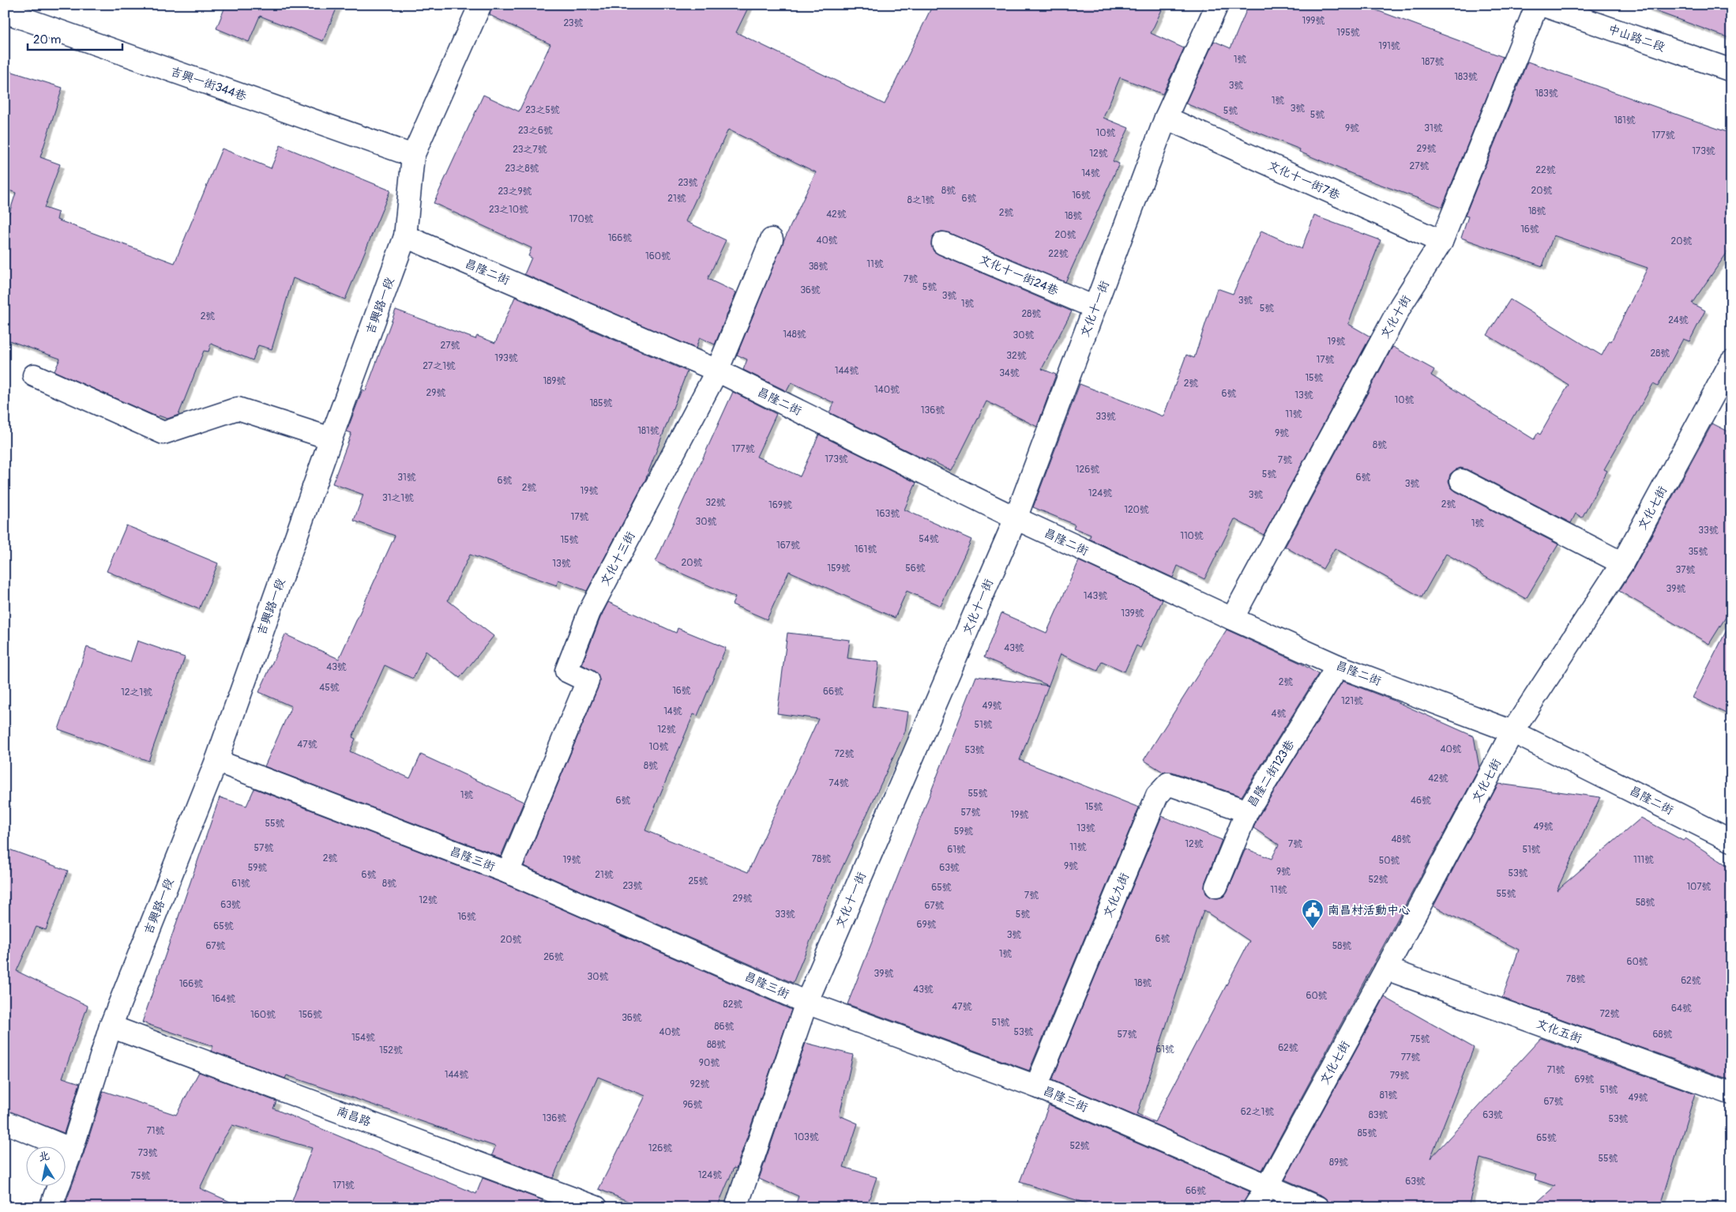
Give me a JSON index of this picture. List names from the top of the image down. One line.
{"streets":{"street":["中山路二段","吉興一街344巷","文化十一街7巷","昌隆二街","文化十一街24巷","吉興路一段","文化十一街","文化十街","文化七街","文化十三街","昌隆二街123巷","昌隆三街","文化九街","文化五街","南昌路"]},"crossings":[["吉興一街344巷","吉興路一段"],["文化十一街7巷","文化十一街"],["文化十一街7巷","文化十街"],["昌隆二街","吉興路一段"],["昌隆二街","文化十一街"],["昌隆二街","文化十街"],["昌隆二街","文化七街"],["昌隆二街","文化十三街"],["昌隆二街","昌隆二街123巷"],["文化十一街24巷","文化十一街"],["吉興路一段","昌隆三街"],["吉興路一段","南昌路"],["文化十一街","昌隆三街"],["文化七街","昌隆三街"],["文化七街","文化五街"],["文化十三街","昌隆三街"],["昌隆二街123巷","文化九街"],["昌隆三街","文化九街"]],"places":{"public building":["南昌村活動中心"]},"house_numbers":["199號","23號","195號","191號","1號","187號","183號","3號","183號","1號","3號","23之5號","5號","5號","181號","9號","31號","23之6號","10號","177號","29號","23之7號","173號","12號","27號","23之8號","22號","14號","23號","8號","20號","23之9號","16號","21號","6號","8之1號","23之10號","18號","2號","42號","18號","170號","16號","20號","166號","40號","20號","22號","160號","11號","38號","7號","5號","36號","3號","3號","1號","5號","28號","2號","24號","148號","30號","19號","27號","28號","32號","193號","17號","27之1號","144號","34號","15號","189號","2號","140號","29號","6號","13號","10號","185號","136號","11號","33號","181號","9號","8號","177號","173號","7號","126號","5號","31號","6號","6號","3號","2號","19號","124號","3號","31之1號","32號","2號","169號","120號","163號","17號","30號","1號","33號","110號","54號","15號","167號","161號","35號","20號","13號","159號","56號","37號","39號","143號","139號","43號","43號","2號","45號","16號","66號","12之1號","121號","49號","14號","4號","51號","12號","47號","10號","40號","53號","72號","8號","42號","74號","55號","1號","6號","46號","15號","57號","19號","55號","49號","13號","59號","48號","12號","7號","11號","57號","61號","51號","2號","78號","19號","111號","50號","9號","59號","63號","9號","53號","6號","21號","52號","25號","61號","8號","23號","107號","65號","11號","55號","7號","29號","12號","58號","63號","67號","33號","5號","16號","69號","65號","3號","6號","20號","67號","58號","1號","26號","60號","39號","30號","78號","62號","18號","166號","43號","60號","164號","82號","47號","64號","72號","160號","156號","36號","51號","86號","40號","53號","57號","68號","154號","75號","88號","62號","61號","152號","77號","90號","71號","144號","79號","69號","92號","51號","81號","49號","67號","96號","62之1號","83號","63號","136號","53號","71號","85號","103號","65號","52號","126號","73號","55號","89號","124號","75號","63號","171號","66號"],"scale_bar":"20 m","north":"top"}
